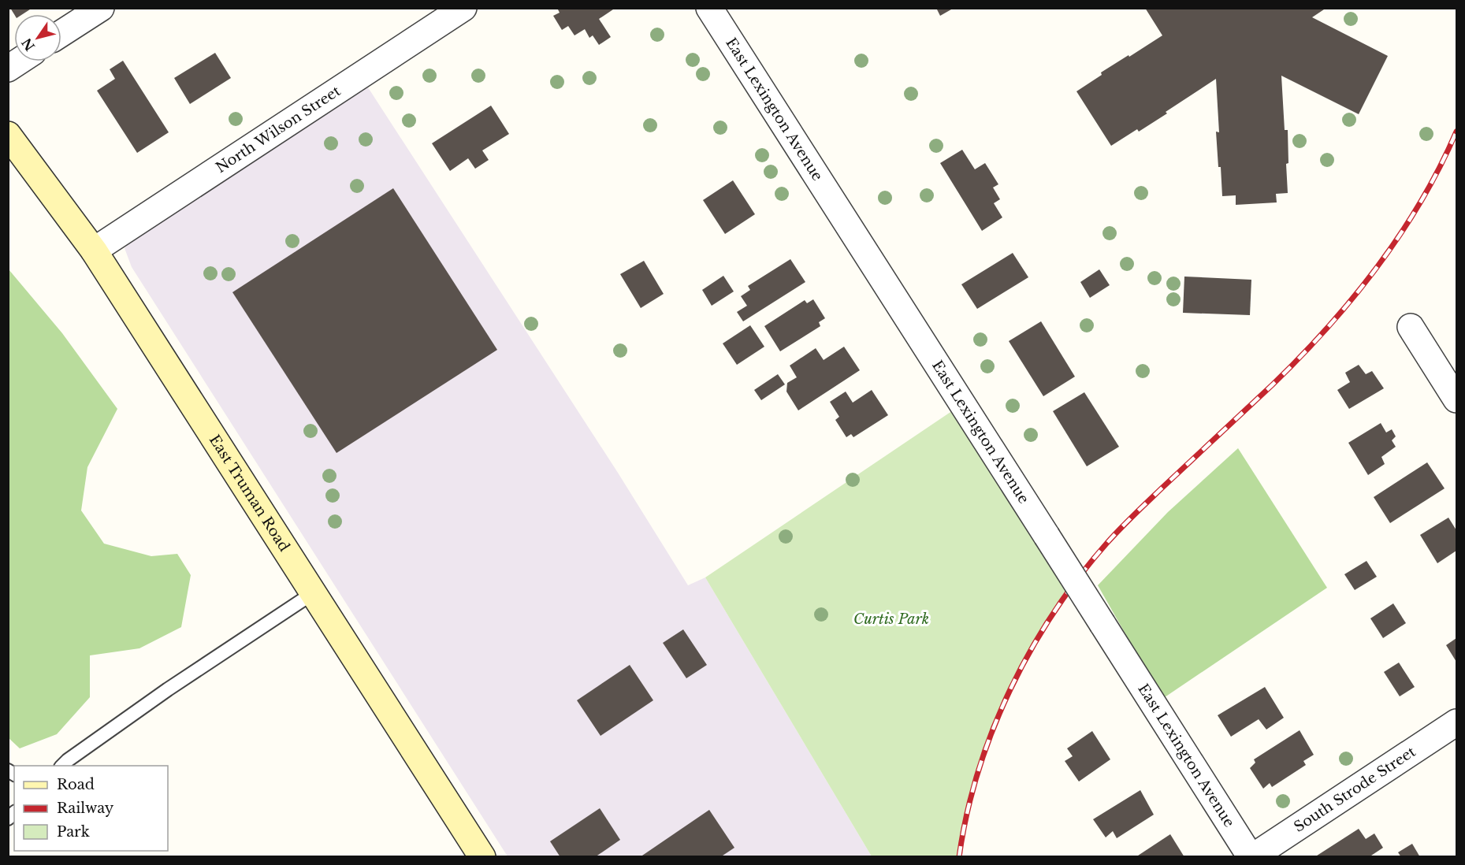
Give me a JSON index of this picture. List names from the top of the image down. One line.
{"streets":{"main road":["East Truman Road"],"street":["East Lexington Avenue","North Wilson Street","South Strode Street"]},"crossings":[["East Lexington Avenue","South Strode Street"],["North Wilson Street","East Truman Road"]],"parks":["Curtis Park"],"legend":["Road","Railway","Park"],"north":"bottom left"}
